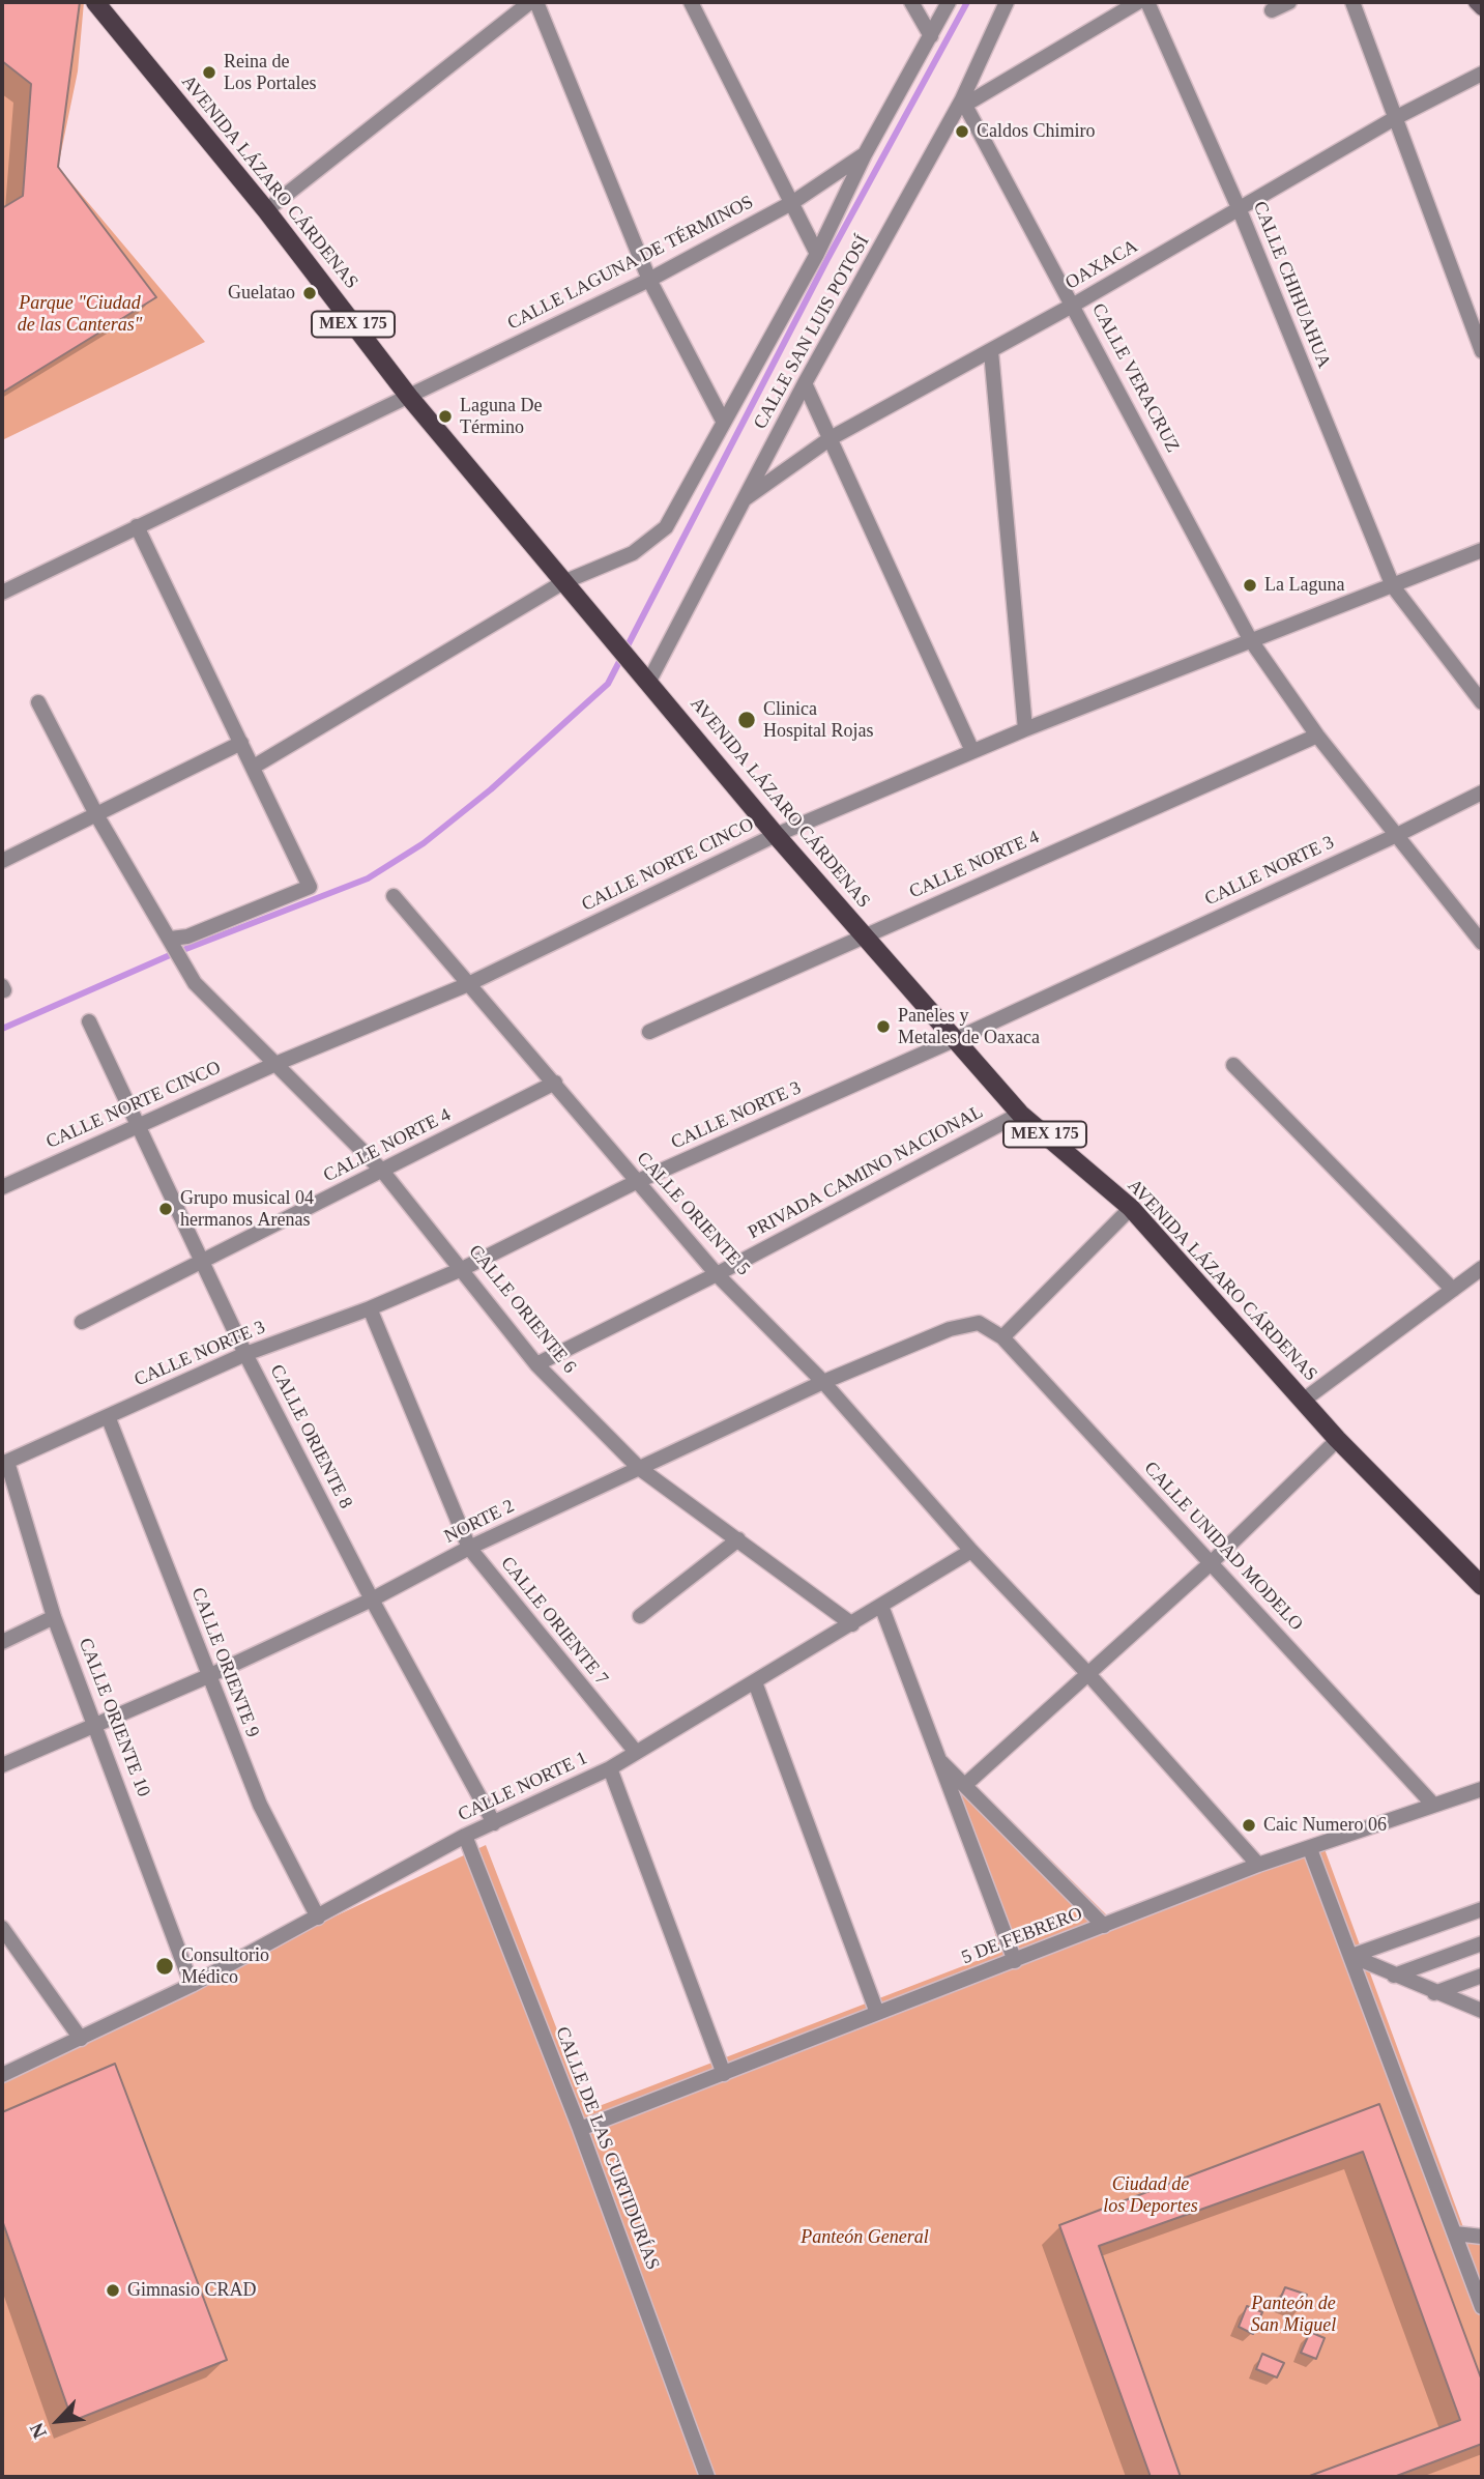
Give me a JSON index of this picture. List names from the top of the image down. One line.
{"streets":{"main road":["AVENIDA LÁZARO CÁRDENAS","MEX 175"],"street":["CALLE LAGUNA DE TÉRMINOS","OAXACA","CALLE CHIHUAHUA","CALLE SAN LUIS POTOSÍ","CALLE VERACRUZ","CALLE NORTE CINCO","CALLE NORTE 4","CALLE NORTE 3","PRIVADA CAMINO NACIONAL","CALLE ORIENTE 5","CALLE ORIENTE 6","CALLE ORIENTE 8","NORTE 2","CALLE UNIDAD MODELO","CALLE ORIENTE 7","CALLE ORIENTE 9","CALLE ORIENTE 10","CALLE NORTE 1","5 DE FEBRERO","CALLE DE LAS CURTIDURÍAS"]},"crossings":[["AVENIDA LÁZARO CÁRDENAS","CALLE LAGUNA DE TÉRMINOS"],["AVENIDA LÁZARO CÁRDENAS","CALLE SAN LUIS POTOSÍ"],["AVENIDA LÁZARO CÁRDENAS","CALLE NORTE CINCO"],["AVENIDA LÁZARO CÁRDENAS","CALLE NORTE 4"],["AVENIDA LÁZARO CÁRDENAS","CALLE NORTE 3"],["AVENIDA LÁZARO CÁRDENAS","PRIVADA CAMINO NACIONAL"],["CALLE LAGUNA DE TÉRMINOS","CALLE SAN LUIS POTOSÍ"],["OAXACA","CALLE CHIHUAHUA"],["OAXACA","CALLE SAN LUIS POTOSÍ"],["OAXACA","CALLE VERACRUZ"],["CALLE CHIHUAHUA","CALLE NORTE CINCO"],["CALLE SAN LUIS POTOSÍ","CALLE VERACRUZ"],["CALLE VERACRUZ","CALLE NORTE CINCO"],["CALLE VERACRUZ","CALLE NORTE 4"],["CALLE VERACRUZ","CALLE NORTE 3"],["CALLE NORTE CINCO","CALLE ORIENTE 5"],["CALLE NORTE CINCO","CALLE ORIENTE 6"],["CALLE NORTE CINCO","CALLE ORIENTE 8"],["CALLE NORTE 4","CALLE ORIENTE 5"],["CALLE NORTE 4","CALLE ORIENTE 6"],["CALLE NORTE 4","CALLE ORIENTE 8"],["CALLE NORTE 3","CALLE ORIENTE 5"],["CALLE NORTE 3","CALLE ORIENTE 6"],["CALLE NORTE 3","CALLE ORIENTE 8"],["CALLE NORTE 3","CALLE ORIENTE 7"],["CALLE NORTE 3","CALLE ORIENTE 9"],["CALLE NORTE 3","CALLE ORIENTE 10"],["PRIVADA CAMINO NACIONAL","CALLE ORIENTE 5"],["PRIVADA CAMINO NACIONAL","CALLE ORIENTE 6"],["CALLE ORIENTE 5","NORTE 2"],["CALLE ORIENTE 5","CALLE NORTE 1"],["CALLE ORIENTE 5","5 DE FEBRERO"],["CALLE ORIENTE 6","NORTE 2"],["CALLE ORIENTE 6","CALLE NORTE 1"],["CALLE ORIENTE 8","NORTE 2"],["CALLE ORIENTE 8","CALLE NORTE 1"],["NORTE 2","CALLE UNIDAD MODELO"],["NORTE 2","CALLE ORIENTE 7"],["NORTE 2","CALLE ORIENTE 9"],["NORTE 2","CALLE ORIENTE 10"],["CALLE UNIDAD MODELO","5 DE FEBRERO"],["CALLE ORIENTE 7","CALLE NORTE 1"],["CALLE ORIENTE 9","CALLE NORTE 1"],["CALLE ORIENTE 10","CALLE NORTE 1"],["CALLE NORTE 1","CALLE DE LAS CURTIDURÍAS"],["5 DE FEBRERO","CALLE DE LAS CURTIDURÍAS"]],"parks":["Parque \"Ciudad de las Canteras\"","Ciudad de los Deportes","Panteón General","Panteón de San Miguel"],"places":["Reina de Los Portales","Caldos Chimiro","Guelatao","Laguna De Término","La Laguna","Clinica Hospital Rojas","Paneles y Metales de Oaxaca","Grupo musical 04 hermanos Arenas","Caic Numero 06","Consultorio Médico","Gimnasio CRAD"],"north":"bottom left"}
